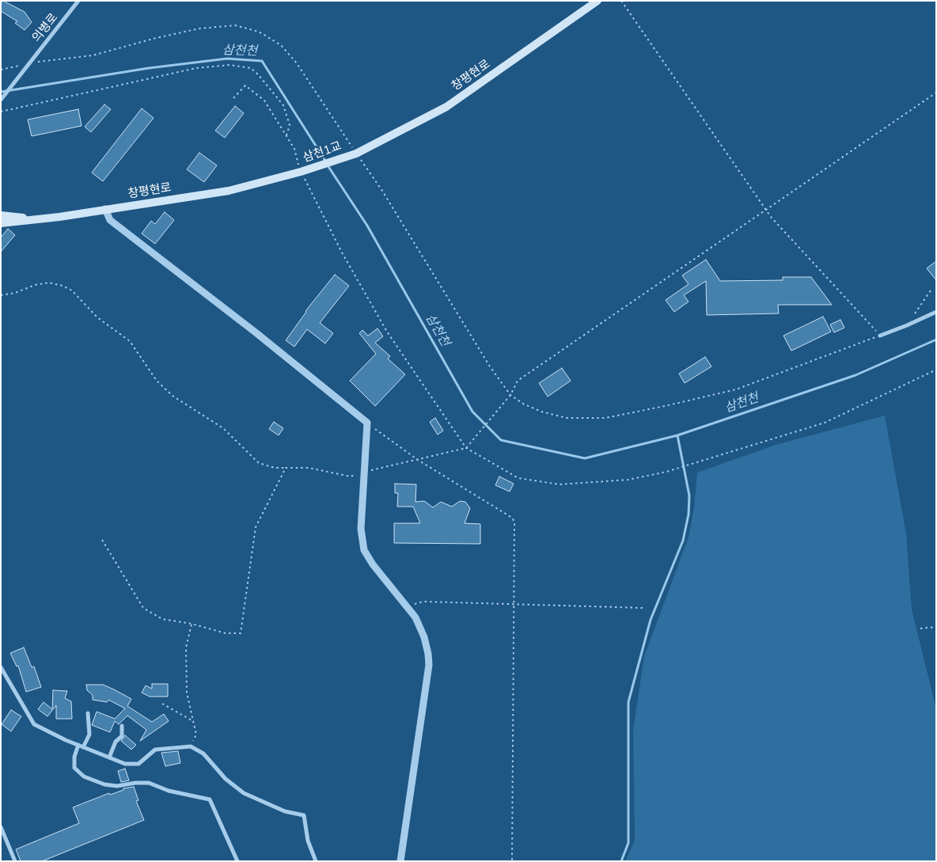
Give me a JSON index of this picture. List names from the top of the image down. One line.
{"streets":{"main road":["창평현로","삼천1교"],"street":["의병로"]},"crossings":[["창평현로","삼천1교"]],"water":["삼천천"]}
